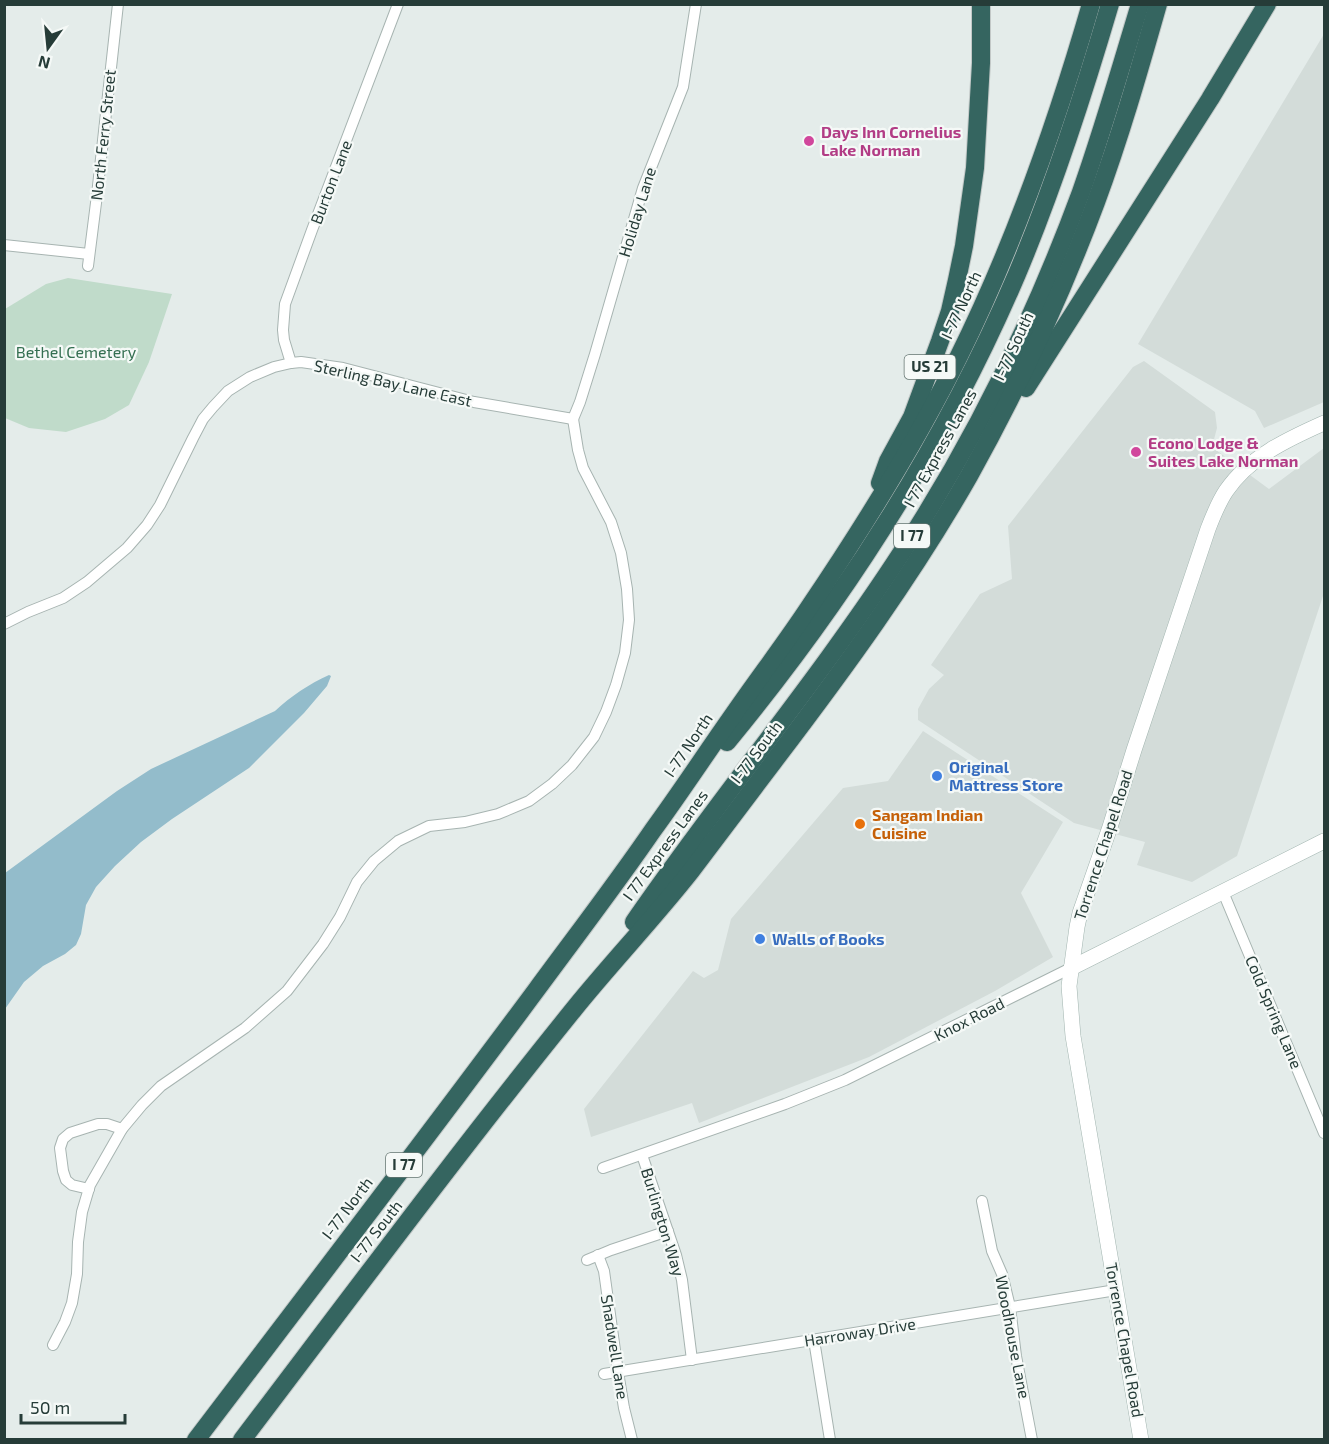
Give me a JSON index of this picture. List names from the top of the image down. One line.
{"streets":{"highway":["I-77 North","I-77 South","US 21","I 77 Express Lanes","I 77"],"street":["North Ferry Street","Burton Lane","Holiday Lane","Sterling Bay Lane East","Torrence Chapel Road","Cold Spring Lane","Knox Road","Burlington Way","Harroway Drive","Woodhouse Lane","Shadwell Lane"]},"crossings":[["Burton Lane","Sterling Bay Lane East"],["Holiday Lane","Sterling Bay Lane East"],["I-77 North","US 21"],["I-77 North","I 77 Express Lanes"],["I-77 South","I 77 Express Lanes"],["Torrence Chapel Road","Knox Road"],["Torrence Chapel Road","Harroway Drive"],["Cold Spring Lane","Knox Road"],["Knox Road","Burlington Way"],["Burlington Way","Harroway Drive"],["Harroway Drive","Woodhouse Lane"],["Harroway Drive","Shadwell Lane"]],"parks":["Bethel Cemetery"],"places":["Days Inn Cornelius Lake Norman","Econo Lodge & Suites Lake Norman","Original Mattress Store","Sangam Indian Cuisine","Walls of Books"],"scale_bar":"50 m","north":"bottom"}
